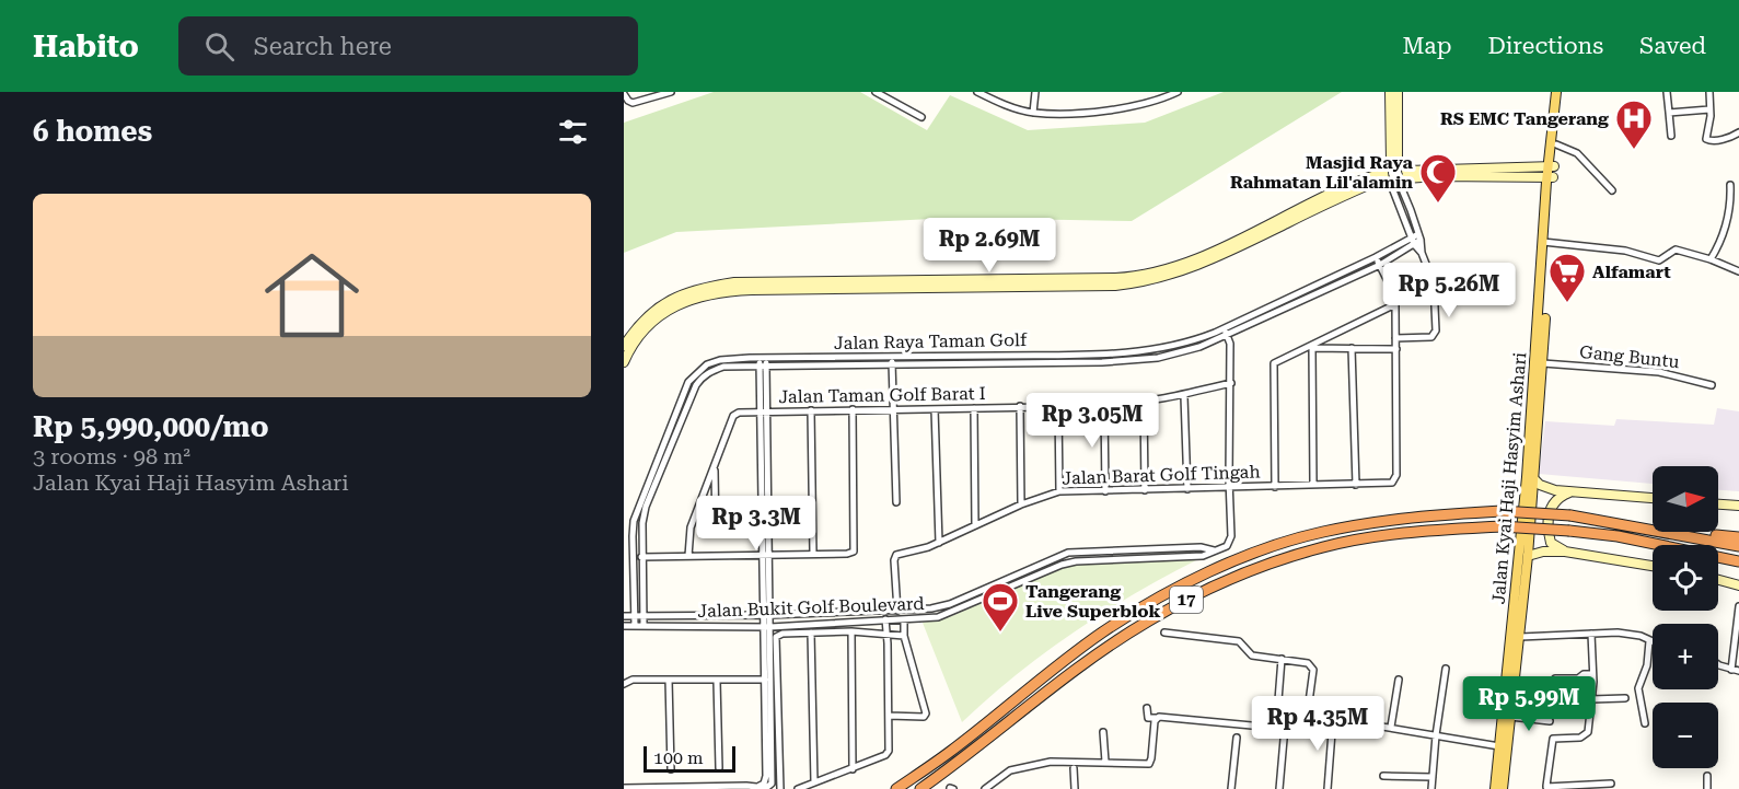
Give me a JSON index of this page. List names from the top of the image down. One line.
{"streets":{"highway":["17"],"main road":["Jalan Kyai Haji Hasyim Ashari"],"street":["Jalan Raya Taman Golf","Gang Buntu","Jalan Taman Golf Barat I","Jalan Barat Golf Tingah","Jalan Bukit Golf Boulevard"]},"crossings":[["Jalan Raya Taman Golf","Jalan Bukit Golf Boulevard"],["Gang Buntu","Jalan Kyai Haji Hasyim Ashari"],["Jalan Barat Golf Tingah","Jalan Bukit Golf Boulevard"]],"places":{"hospital":["RS EMC Tangerang"],"mosque":["Masjid Raya Rahmatan Lil'alamin"],"supermarket":["Alfamart"],"sports":["Tangerang Live Superblok"]},"scale_bar":"100 m","north":"right","page":{"header":"Habito","search":"Search here","nav":["Map","Directions","Saved"],"heading":"6 homes","list":[{"name":"Rp 5,990,000/mo","note":"3 rooms · 98 m² · Jalan Kyai Haji Hasyim Ashari"}],"price":["Rp 2.69M","Rp 5.26M","Rp 3.05M","Rp 3.3M","Rp 5.99M","Rp 4.35M"],"map_buttons":["+","−"],"scale":"100 m"}}
